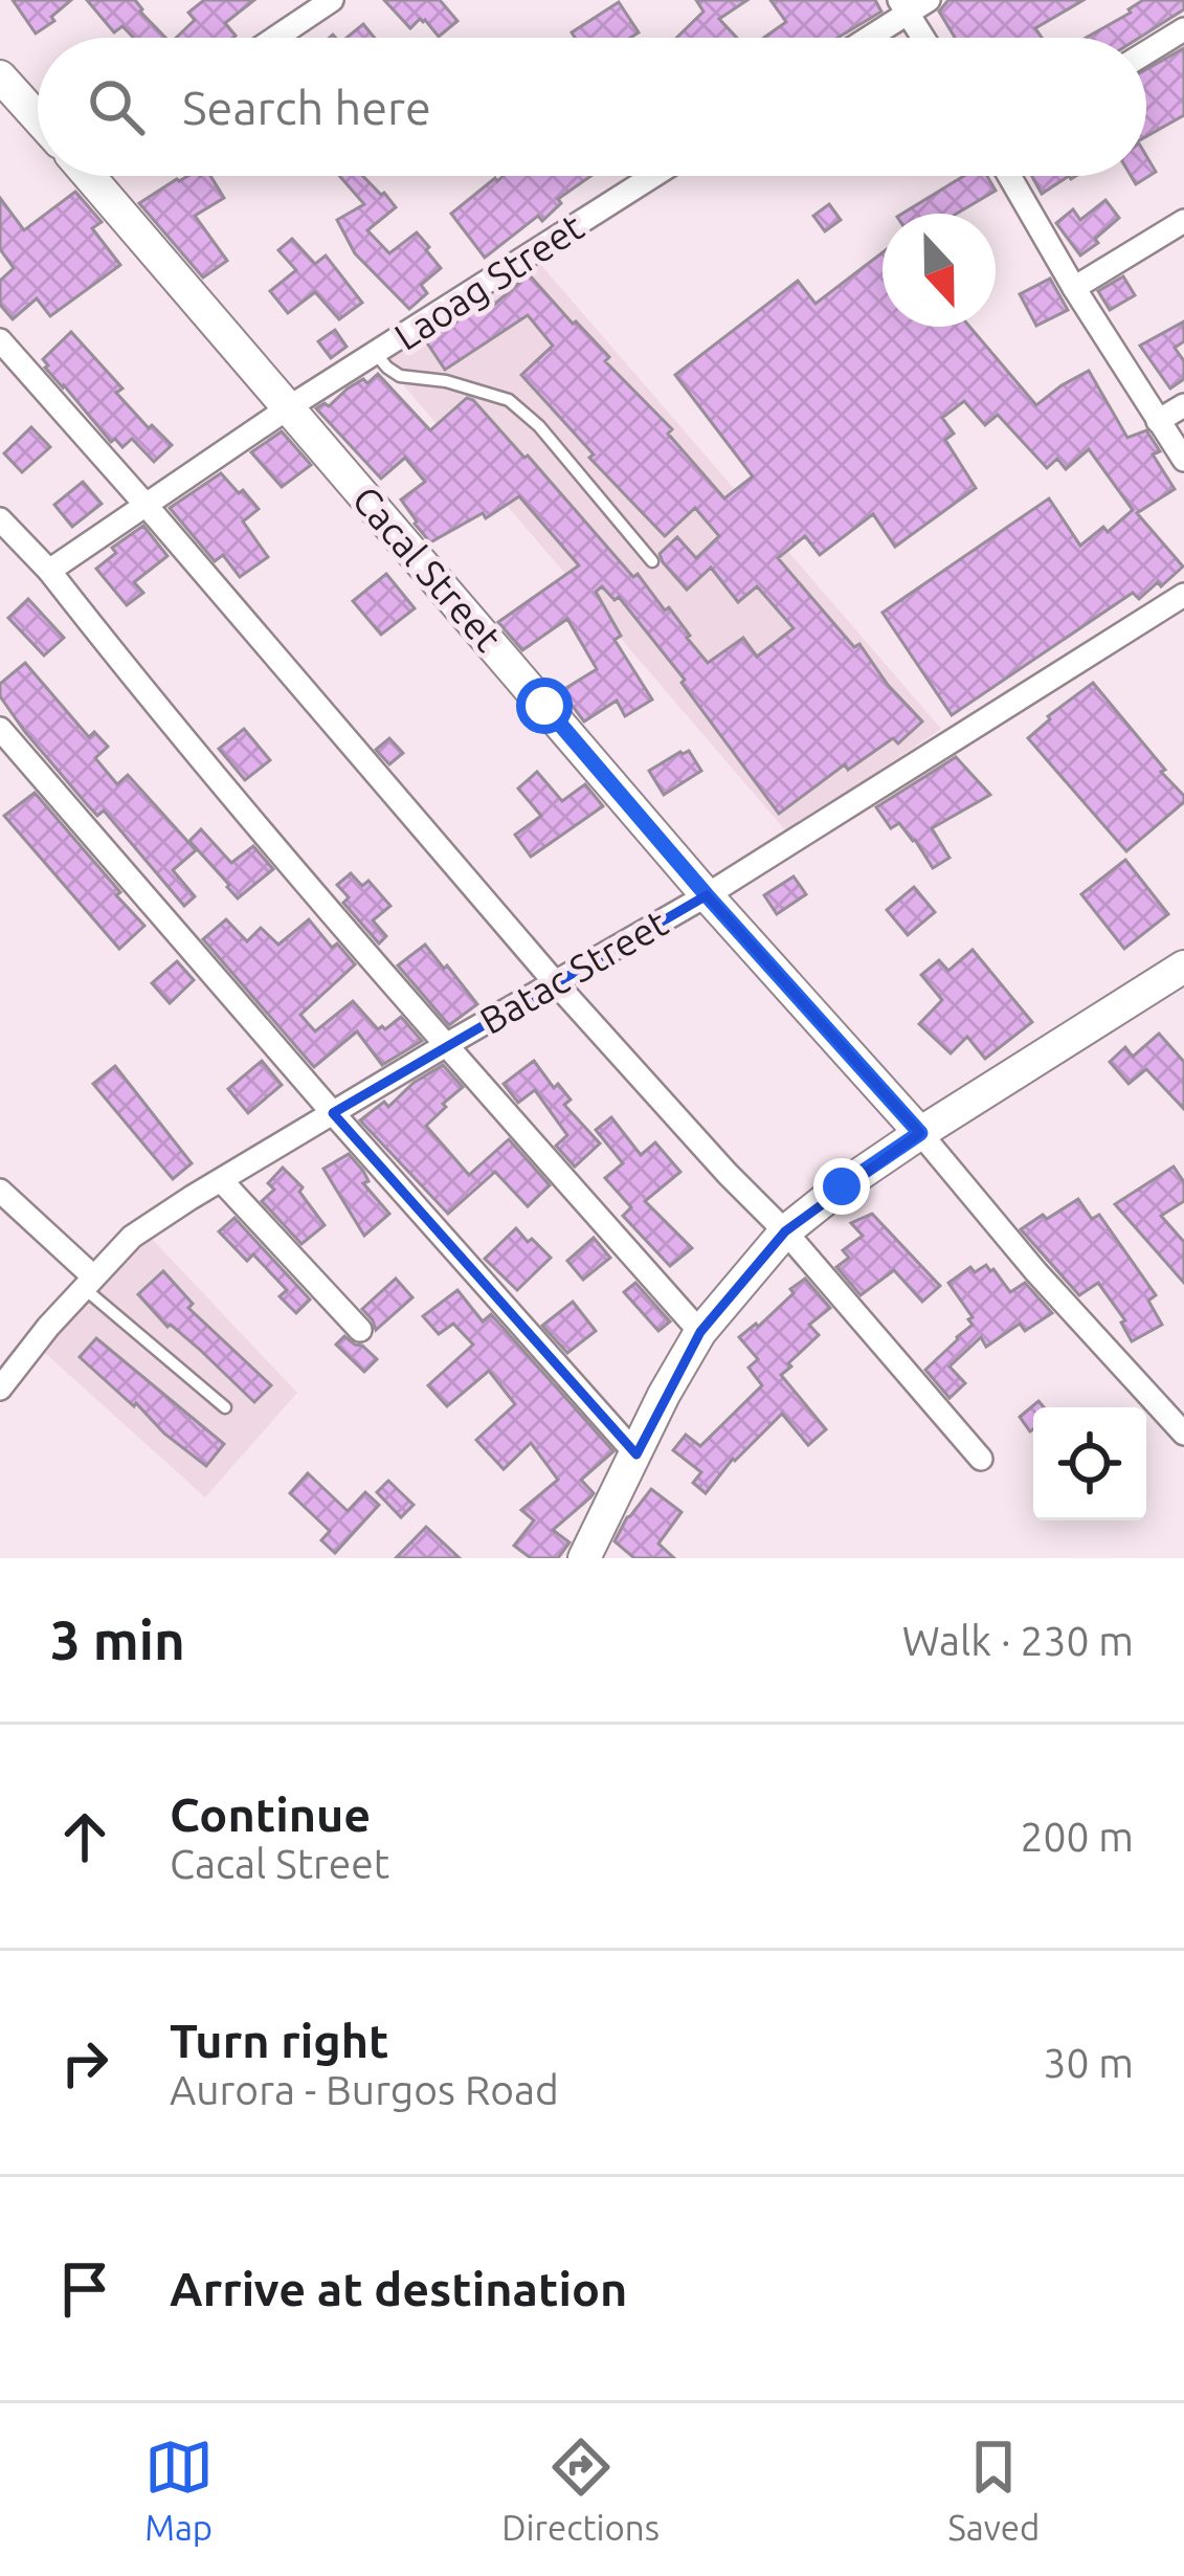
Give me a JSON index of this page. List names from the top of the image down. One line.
{"streets":{"street":["Laoag Street","Cacal Street","Batac Street"]},"crossings":[["Laoag Street","Cacal Street"],["Cacal Street","Batac Street"]],"north":"bottom","page":{"search":"Search here","heading":["3 min","Walk · 230 m"],"list":[["Continue","Cacal Street","200 m"],["Turn right","Aurora - Burgos Road","30 m"],"Arrive at destination"],"nav":["Map","Directions","Saved"]}}
